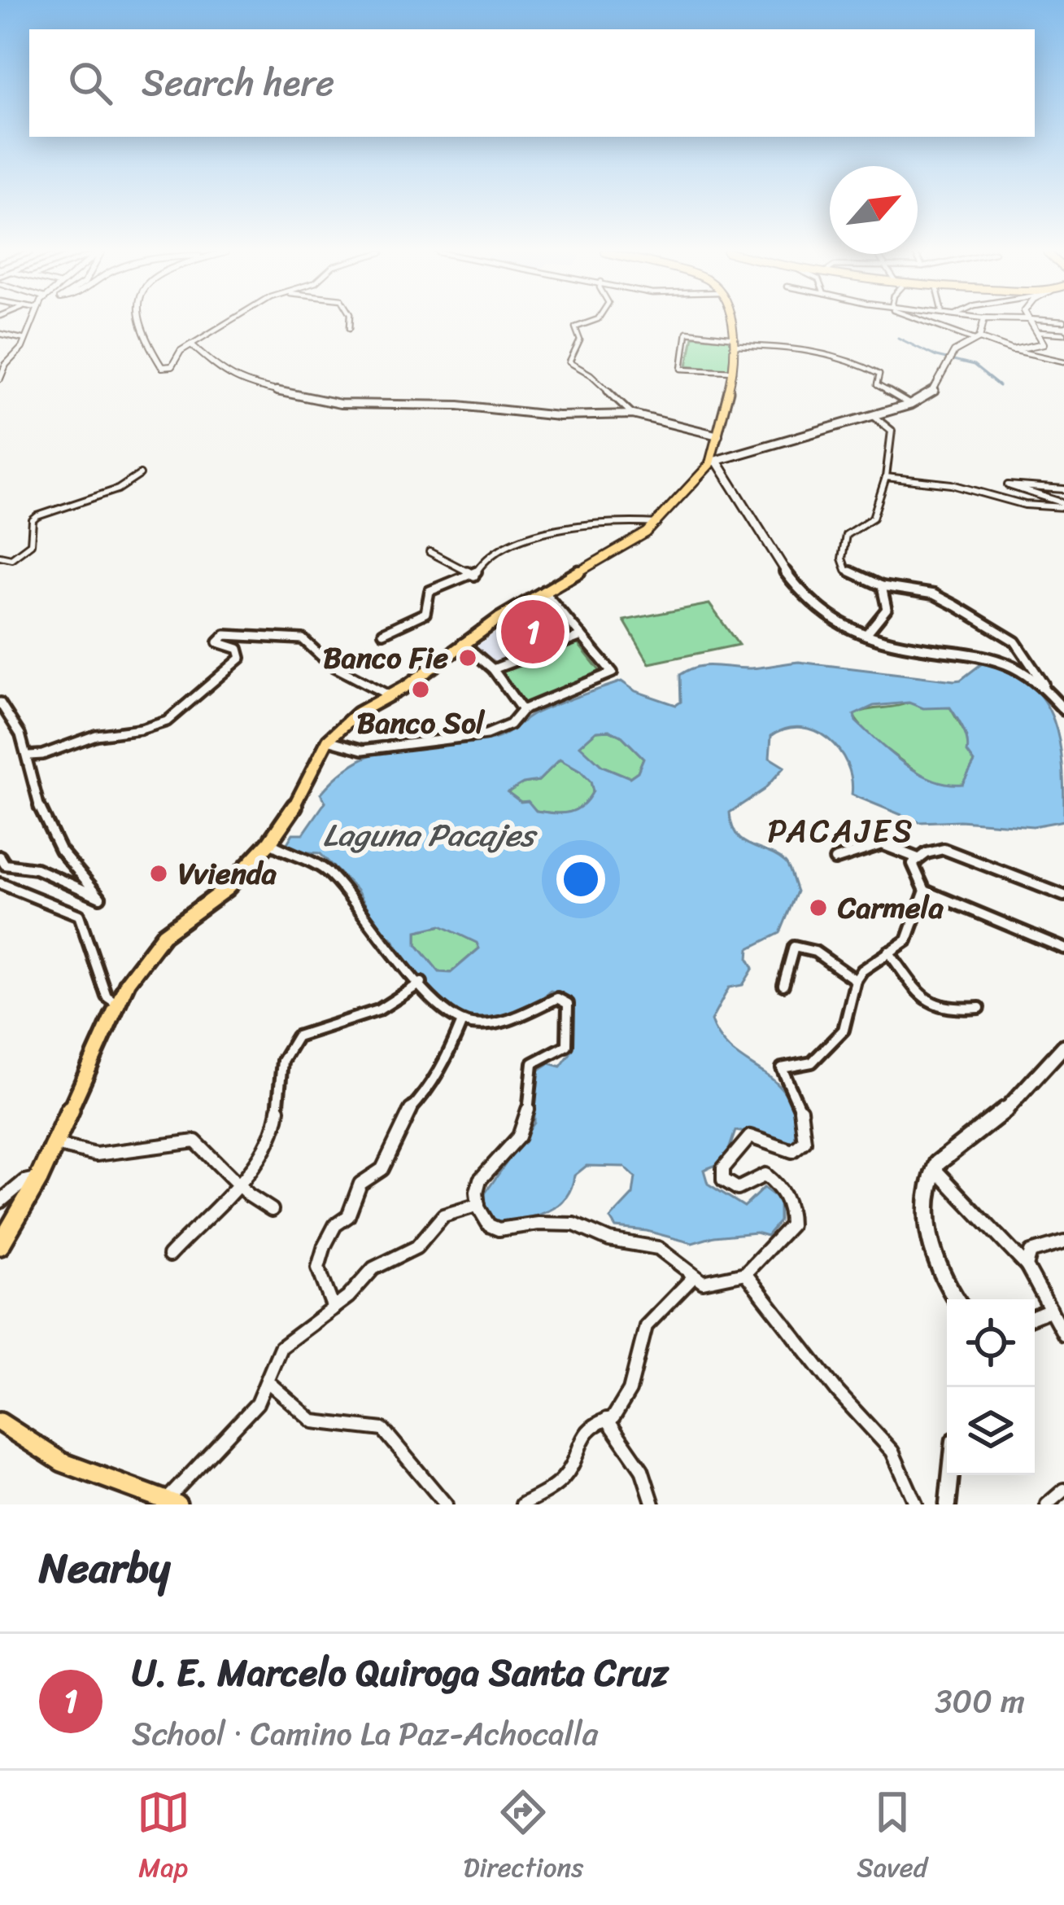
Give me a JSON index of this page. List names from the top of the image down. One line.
{"districts":["PACAJES"],"water":["Laguna Pacajes"],"places":["Banco Fie","Banco Sol","Vvienda","Carmela"],"north":"top right","page":{"search":"Search here","pins":"1","heading":"Nearby","list":[{"mark":"1","name":"U. E. Marcelo Quiroga Santa Cruz","note":"School · Camino La Paz-Achocalla","value":"300 m"}],"nav":["Map","Directions","Saved"]}}
